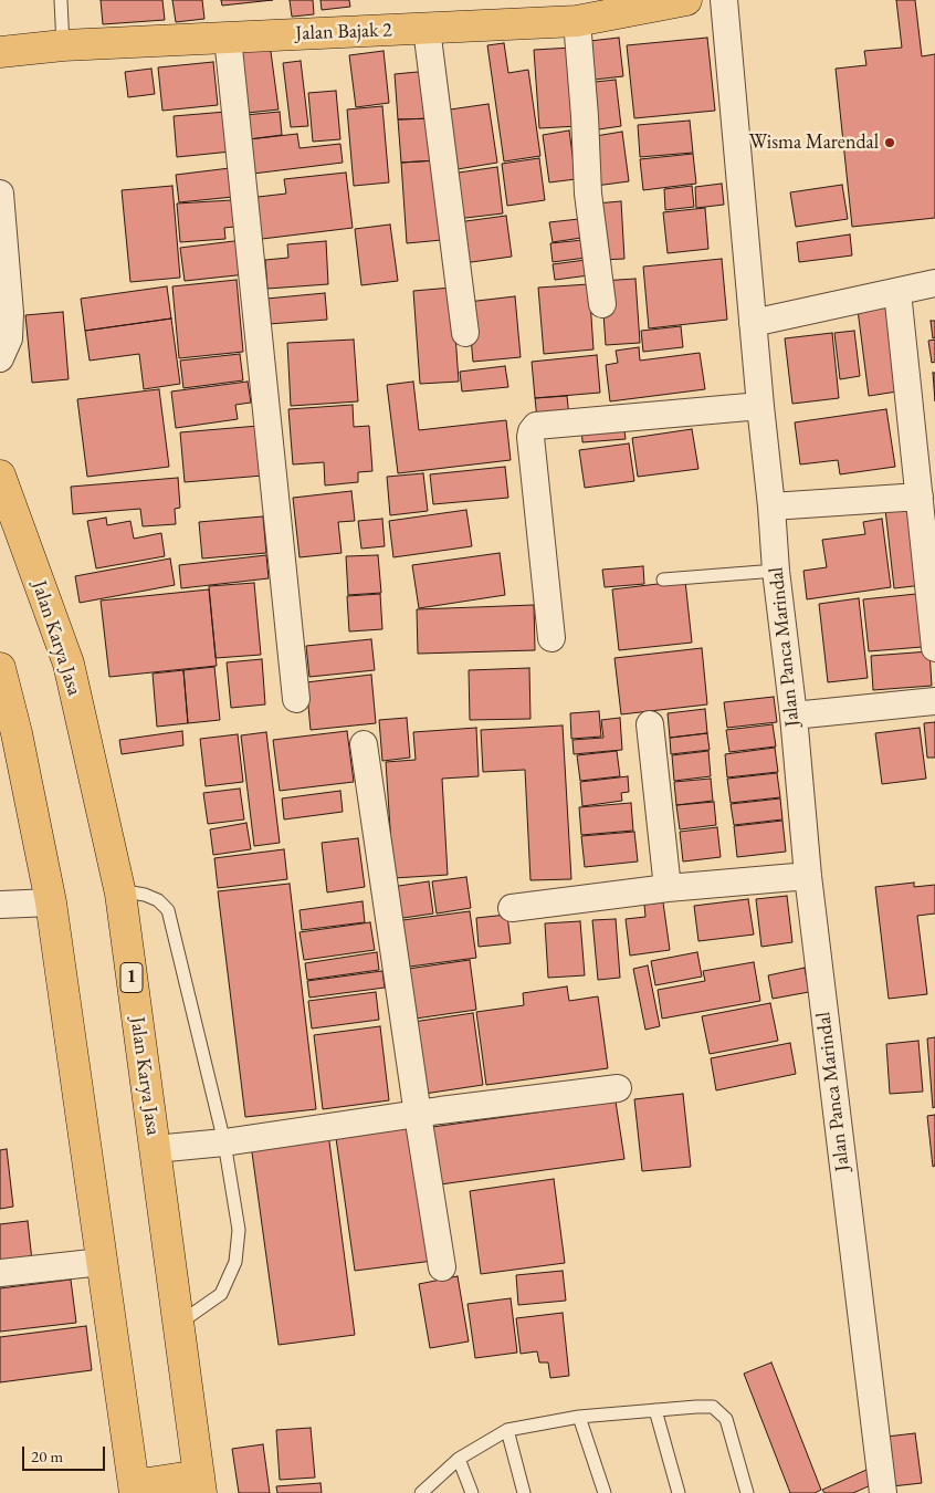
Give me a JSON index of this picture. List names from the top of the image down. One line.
{"streets":{"main road":["Jalan Bajak 2","Jalan Karya Jasa","1"],"street":["Jalan Panca Marindal"]},"places":["Wisma Marendal"],"scale_bar":"20 m"}
